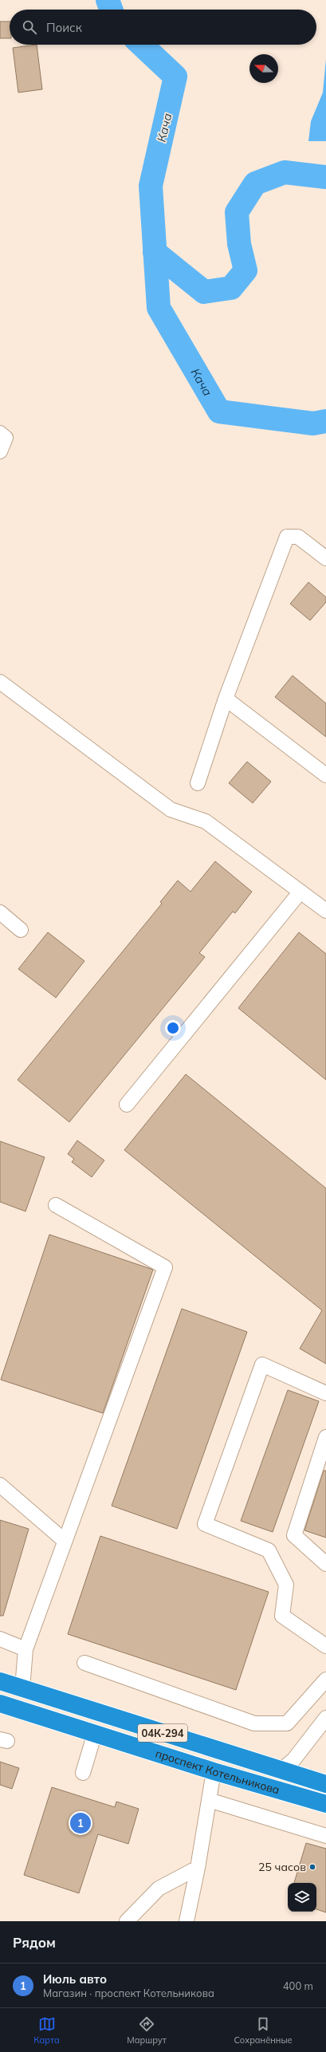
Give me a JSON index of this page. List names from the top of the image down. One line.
{"streets":{"highway":["04К-294","проспект Котельникова"]},"water":["Кача"],"places":["25 часов"],"north":"left","page":{"search":"Поиск","pins":"1","heading":"Рядом","list":[{"mark":"1","name":"Июль авто","note":"Магазин · проспект Котельникова","value":"400 m"}],"nav":["Карта","Маршрут","Сохранённые"]}}
